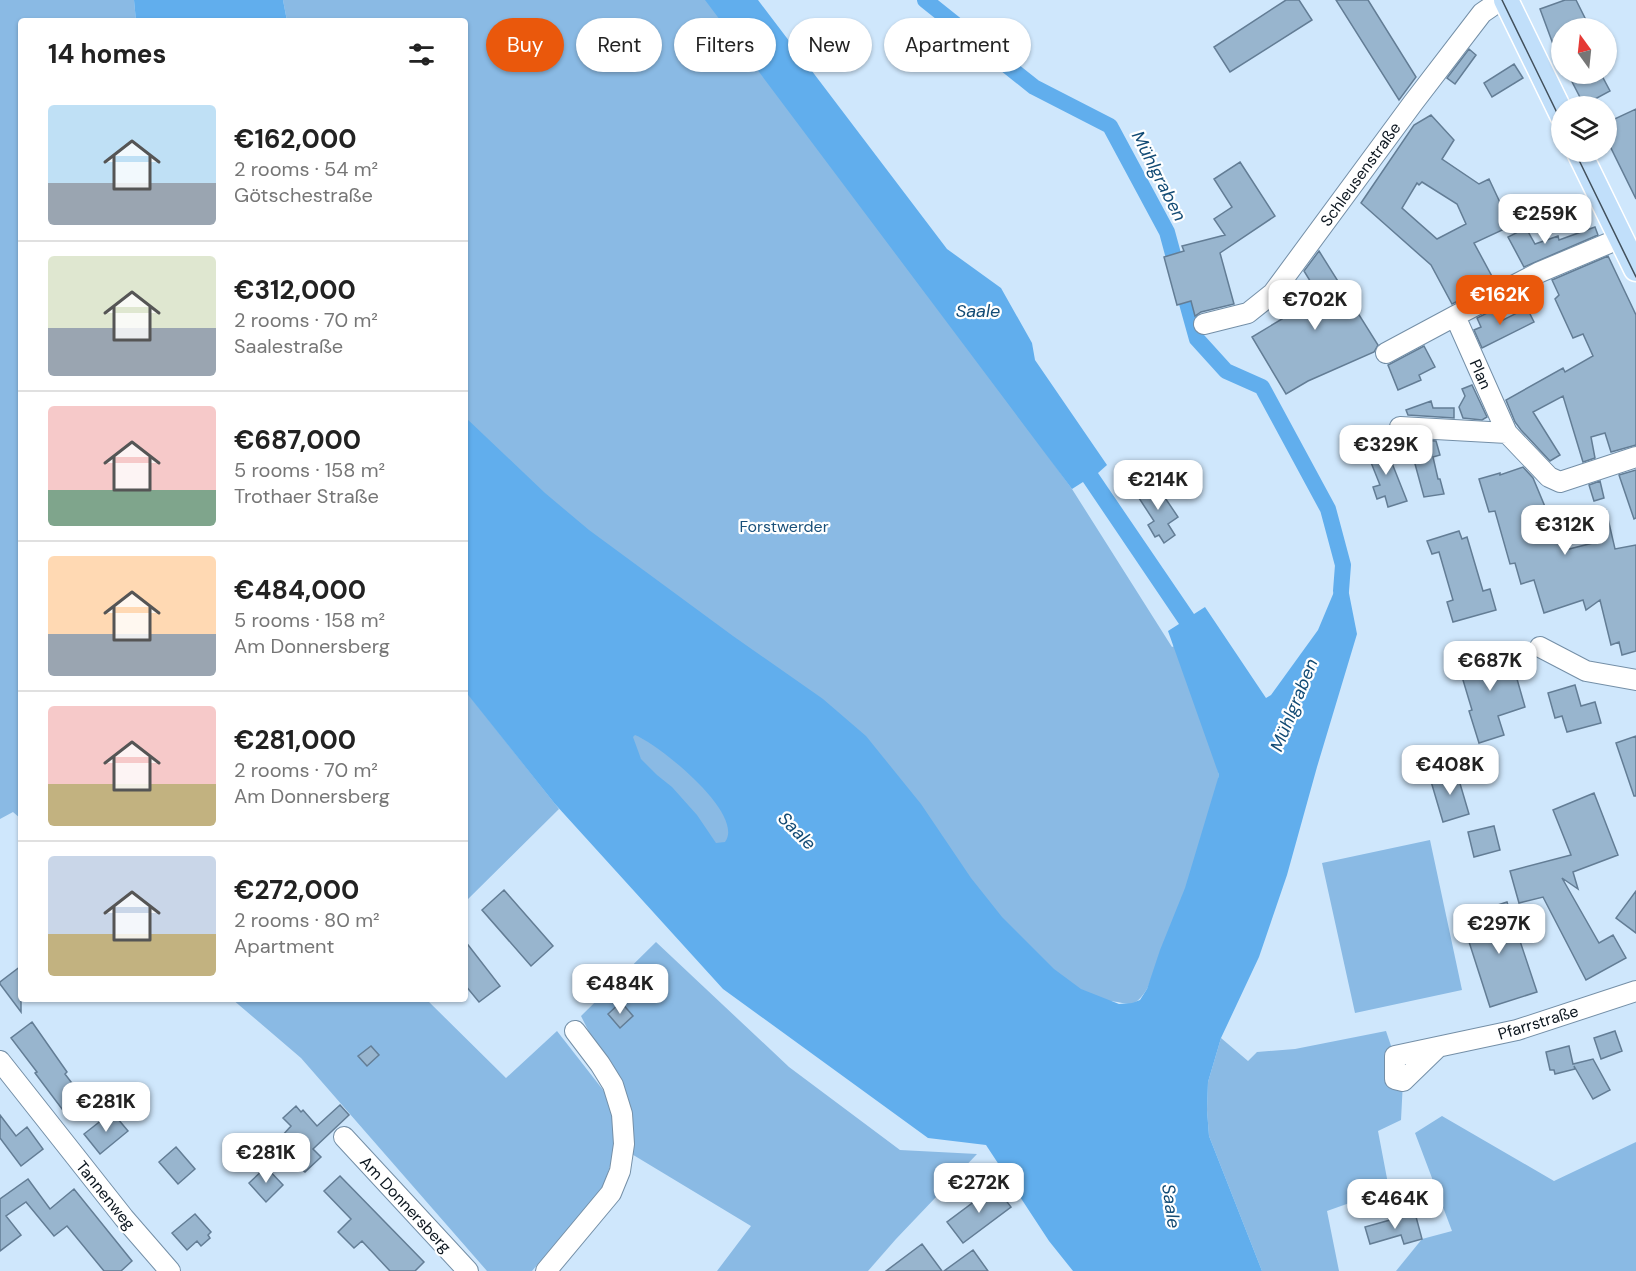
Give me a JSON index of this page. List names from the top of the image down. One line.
{"streets":{"street":["Schleusenstraße","Plan","Pfarrstraße","Tannenweg","Am Donnersberg"]},"water":["Mühlgraben","Saale"],"parks":["Forstwerder"],"north":"top","page":{"chip":["Buy","Rent","Filters","New","Apartment"],"heading":"14 homes","list":[{"name":"€162,000","note":"2 rooms · 54 m² · Götschestraße"},{"name":"€312,000","note":"2 rooms · 70 m² · Saalestraße"},{"name":"€687,000","note":"5 rooms · 158 m² · Trothaer Straße"},{"name":"€484,000","note":"5 rooms · 158 m² · Am Donnersberg"},{"name":"€281,000","note":"2 rooms · 70 m² · Am Donnersberg"},{"name":"€272,000","note":"2 rooms · 80 m² · Apartment"}],"price":["€259K","€162K","€702K","€329K","€214K","€312K","€687K","€408K","€297K","€484K","€281K","€281K","€272K","€464K"]}}
